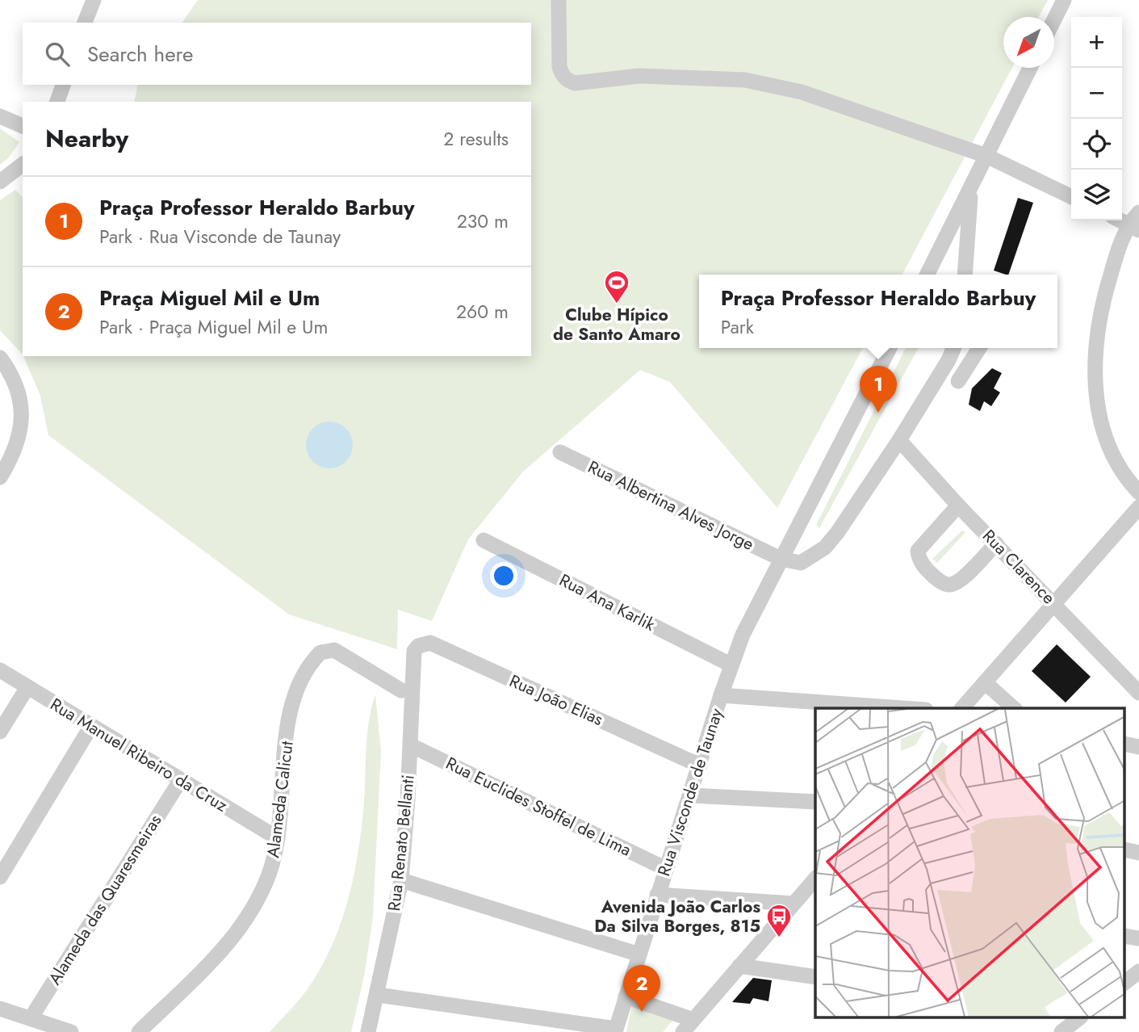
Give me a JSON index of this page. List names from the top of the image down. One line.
{"streets":{"street":["Rua Albertina Alves Jorge","Rua Clarence","Rua Ana Karlik","Rua João Elias","Rua Manuel Ribeiro da Cruz","Rua Visconde de Taunay","Alameda Calicut","Rua Euclides Stoffel de Lima","Rua Renato Bellanti","Alameda das Quaresmeiras"]},"crossings":[["Rua Albertina Alves Jorge","Rua Visconde de Taunay"],["Rua Ana Karlik","Rua Visconde de Taunay"],["Rua João Elias","Rua Visconde de Taunay"],["Rua João Elias","Rua Renato Bellanti"],["Rua Manuel Ribeiro da Cruz","Alameda Calicut"],["Rua Manuel Ribeiro da Cruz","Alameda das Quaresmeiras"],["Rua Visconde de Taunay","Rua Euclides Stoffel de Lima"],["Rua Euclides Stoffel de Lima","Rua Renato Bellanti"]],"places":{"sports":["Clube Hípico de Santo Amaro"],"bus stop":["Avenida João Carlos Da Silva Borges, 815"]},"north":"bottom left","page":{"map_buttons":["+","−"],"search":"Search here","heading":["Nearby","2 results"],"list":[{"mark":"1","name":"Praça Professor Heraldo Barbuy","note":"Park · Rua Visconde de Taunay","value":"230 m"},{"mark":"2","name":"Praça Miguel Mil e Um","note":"Park · Praça Miguel Mil e Um","value":"260 m"}],"popup":["Praça Professor Heraldo Barbuy","Park"],"pins":["1","2"]}}
